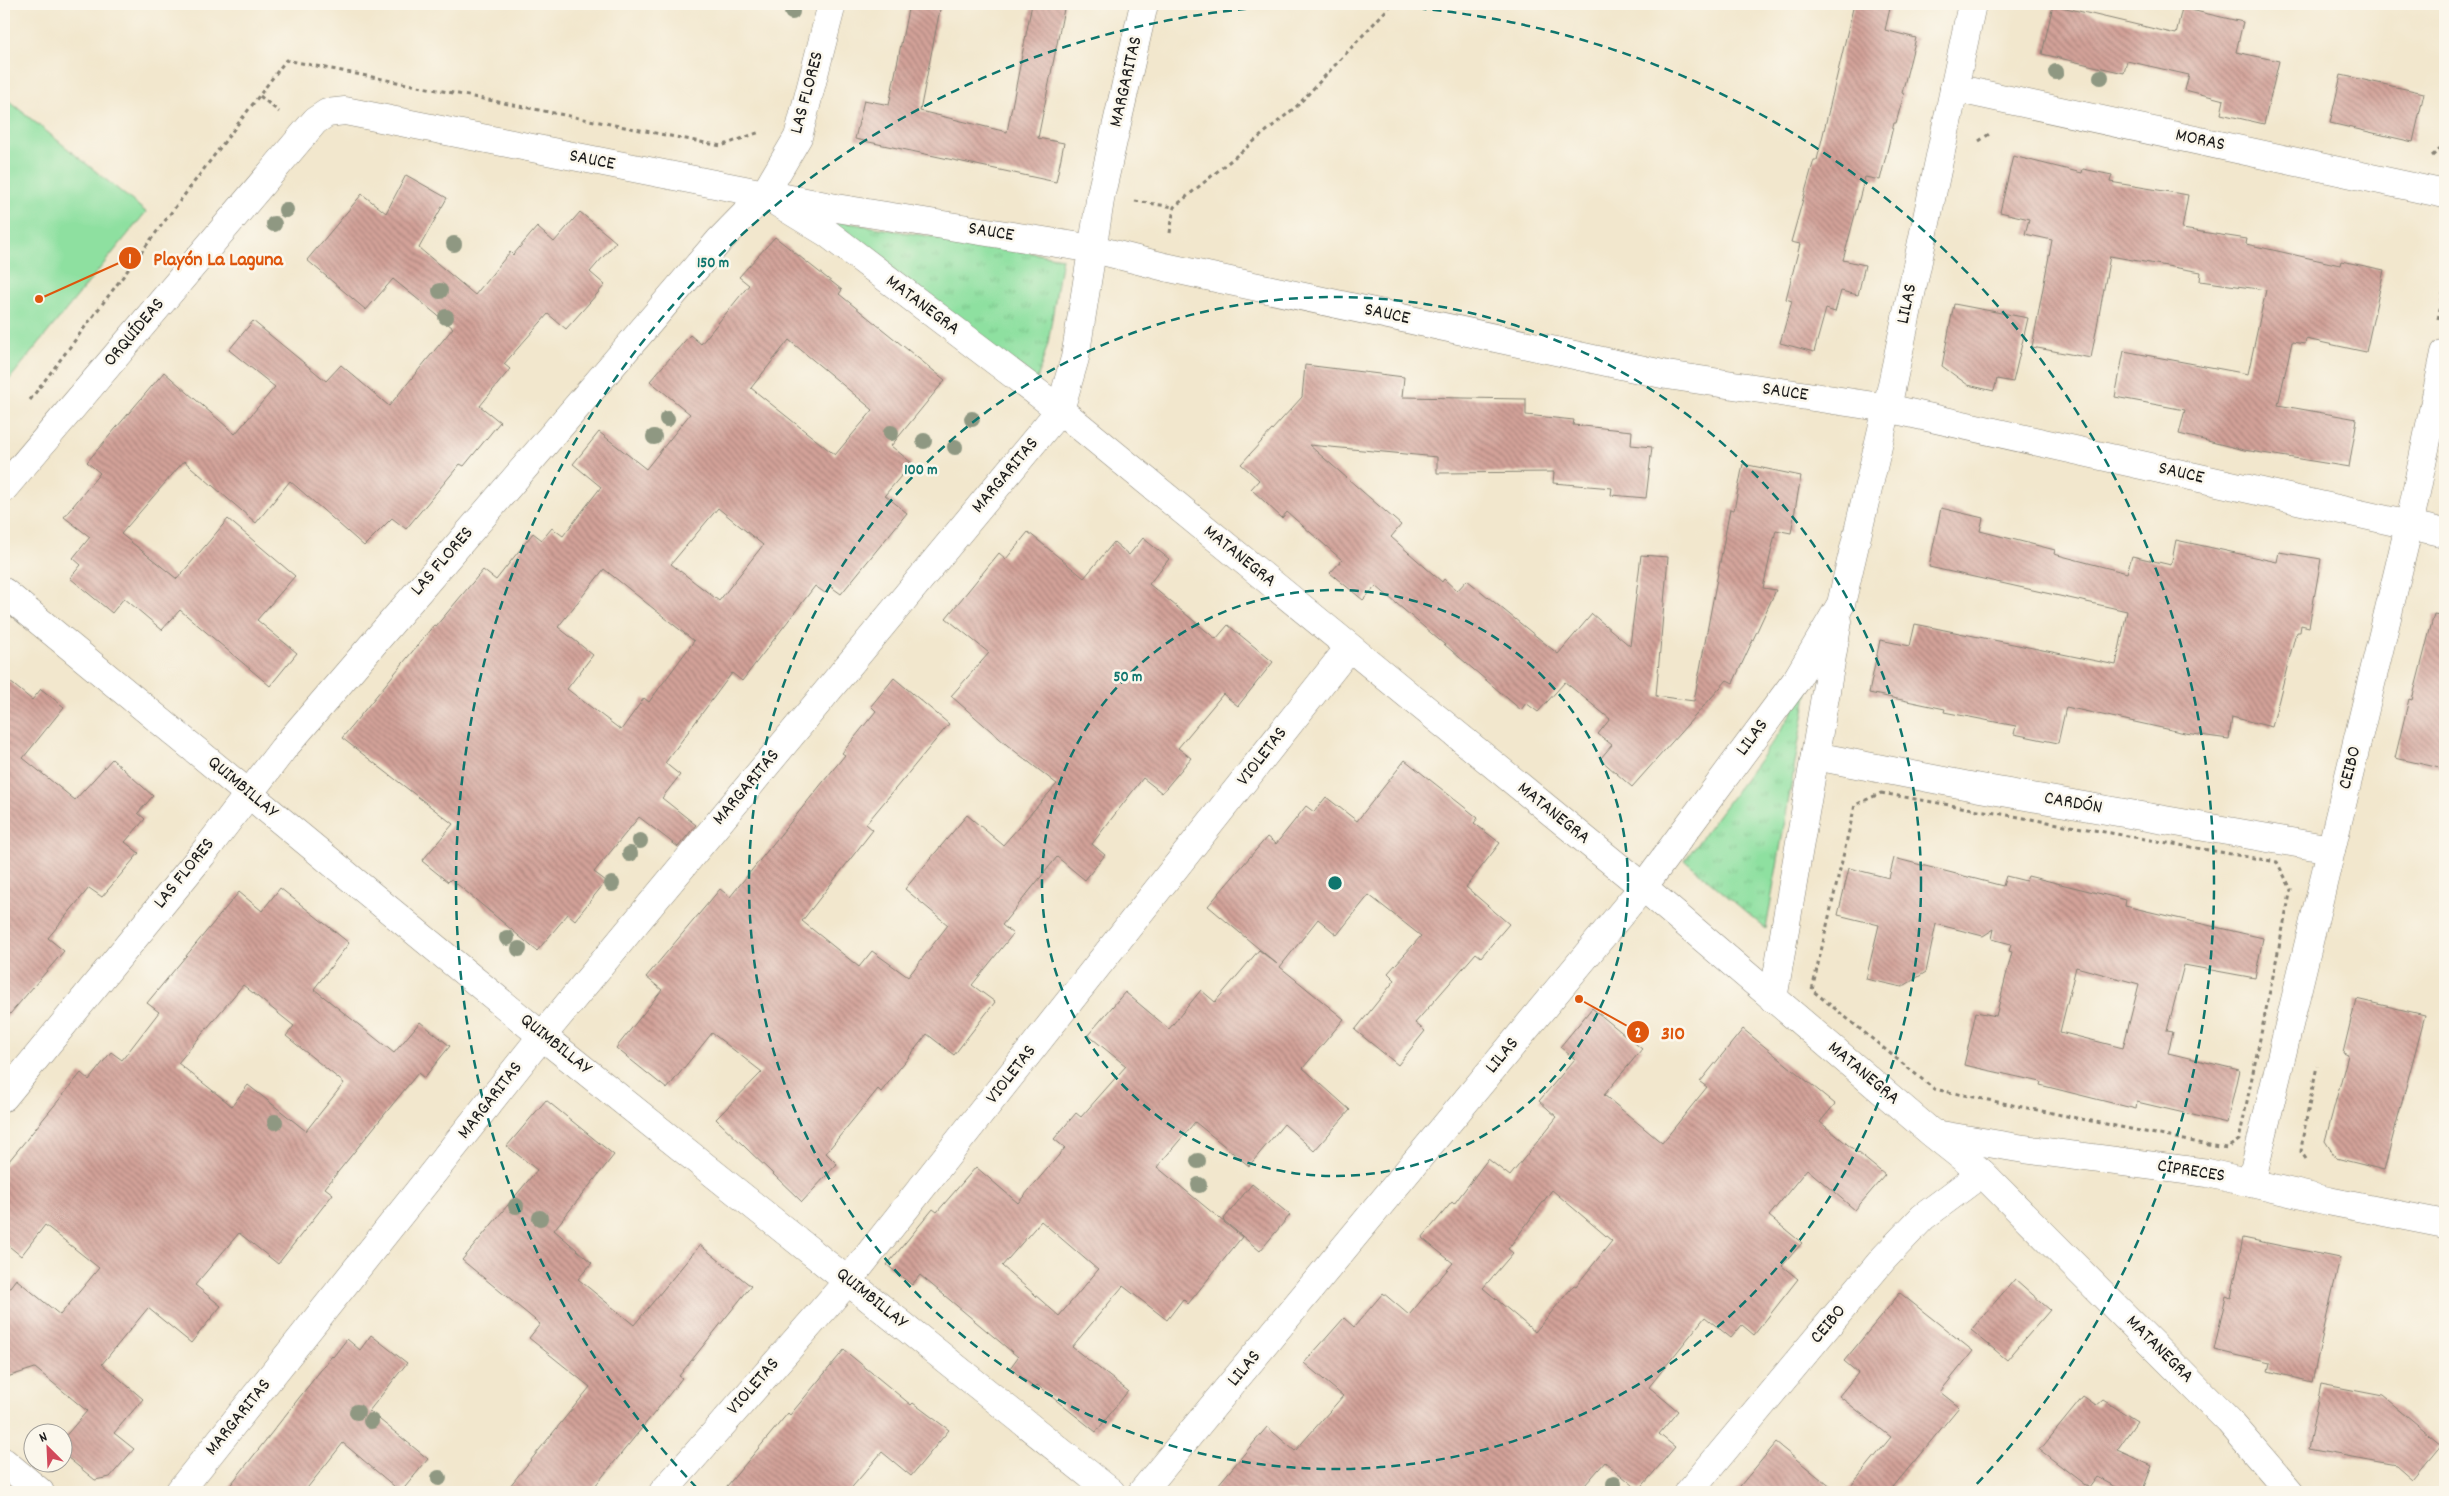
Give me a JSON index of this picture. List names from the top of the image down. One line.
{"streets":{"street":["MARGARITAS","LAS FLORES","MORAS","SAUCE","LILAS","MATANEGRA","ORQUÍDEAS","VIOLETAS","CEIBO","QUIMBILLAY","CARDÓN","CIPRECES"]},"crossings":[["MARGARITAS","SAUCE"],["MARGARITAS","MATANEGRA"],["MARGARITAS","QUIMBILLAY"],["LAS FLORES","SAUCE"],["LAS FLORES","MATANEGRA"],["LAS FLORES","QUIMBILLAY"],["MORAS","LILAS"],["SAUCE","LILAS"],["SAUCE","MATANEGRA"],["SAUCE","ORQUÍDEAS"],["SAUCE","CEIBO"],["LILAS","MATANEGRA"],["LILAS","CARDÓN"],["MATANEGRA","VIOLETAS"],["MATANEGRA","CEIBO"],["MATANEGRA","CIPRECES"],["VIOLETAS","QUIMBILLAY"],["CEIBO","CARDÓN"],["CEIBO","CIPRECES"]],"places":["Playón La Laguna","310"],"north":"top left","rings":["150 m","100 m","50 m"]}
